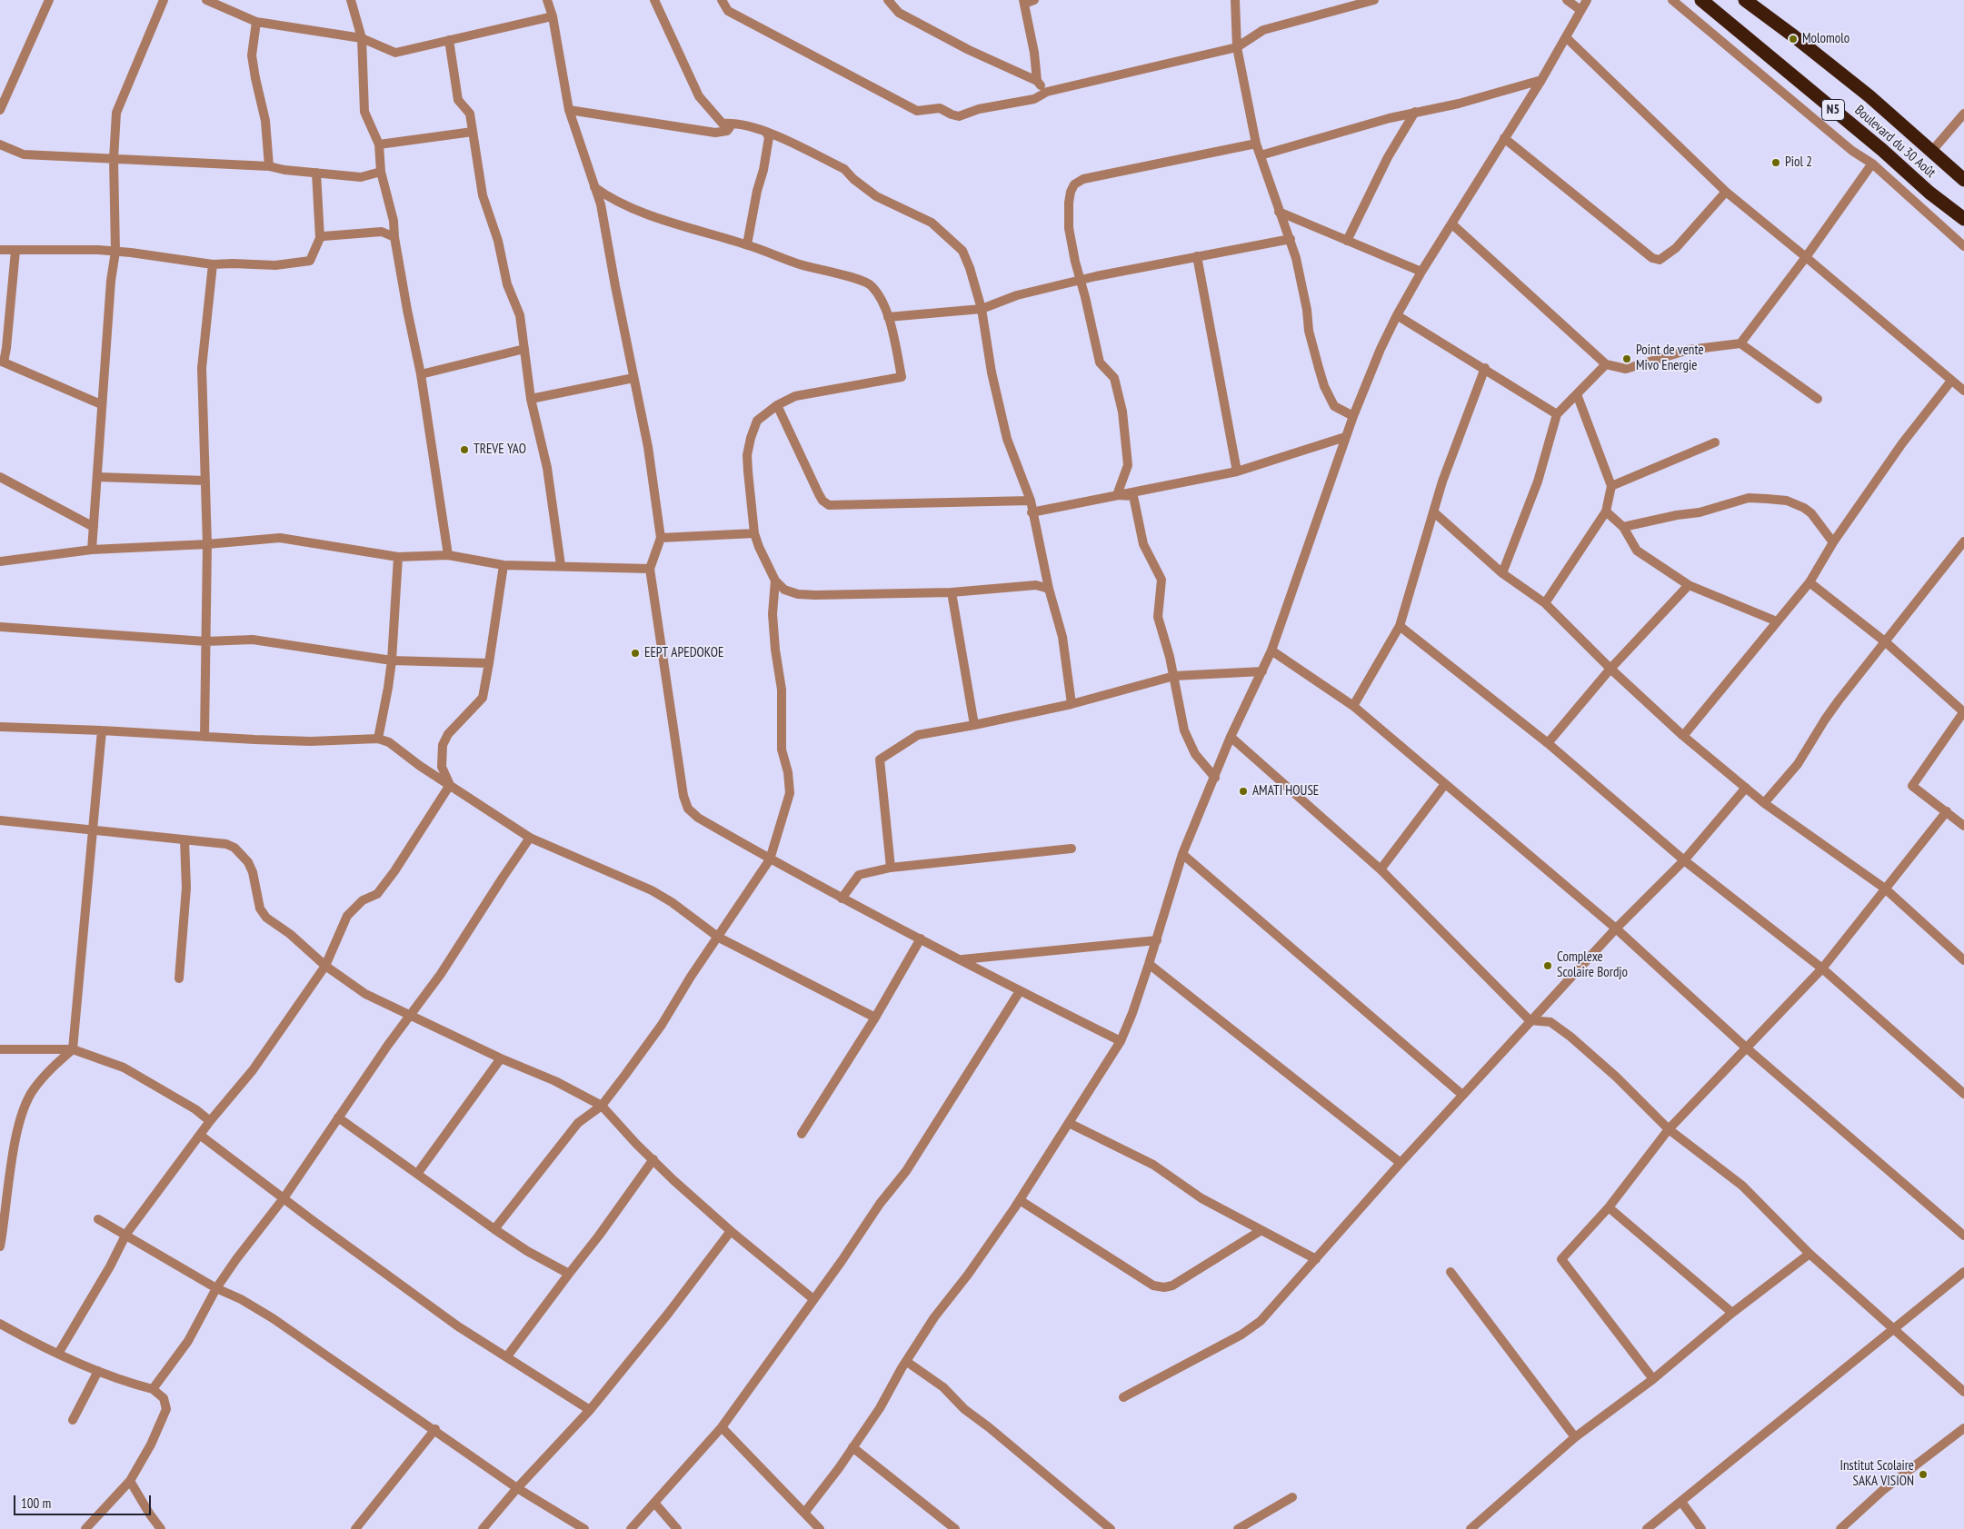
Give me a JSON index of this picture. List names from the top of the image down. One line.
{"streets":{"highway":["N5","Boulevard du 30 Août"]},"places":["Molomolo","Piol 2","Point de vente Mivo Energie","TREVE YAO","EEPT APEDOKOE","AMATI HOUSE","Complexe Scolaire Bordjo","Institut Scolaire SAKA VISION"],"scale_bar":"100 m"}
